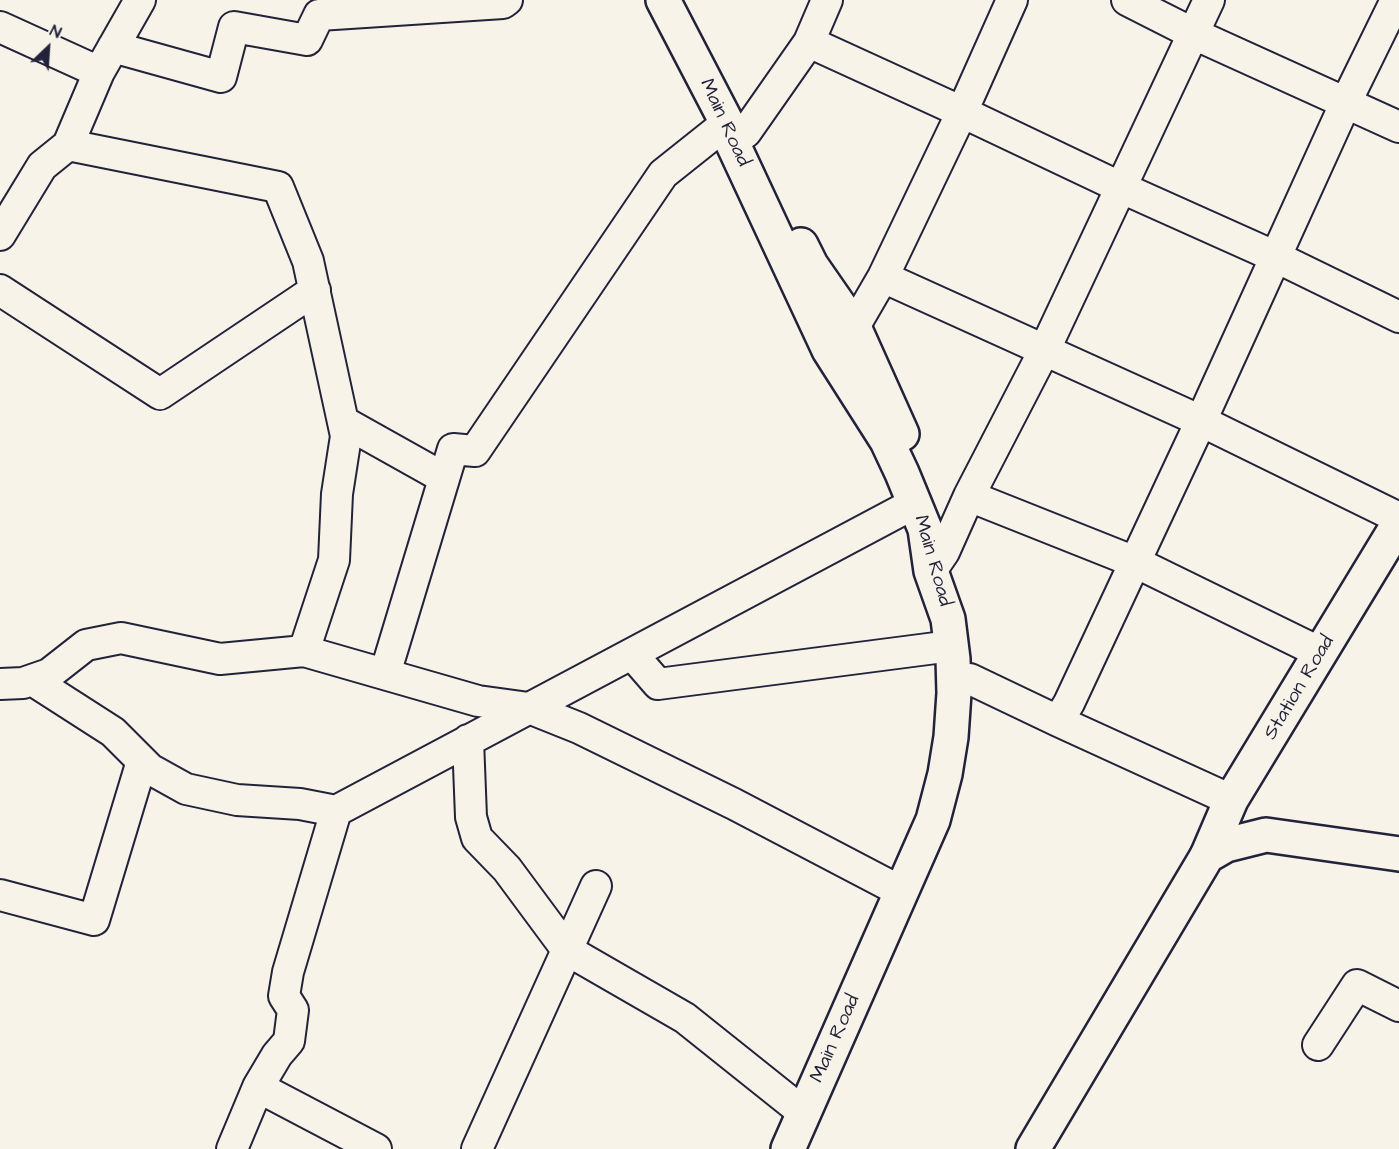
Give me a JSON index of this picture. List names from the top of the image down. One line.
{"streets":{"main road":["Main Road","Station Road"]},"north":"top right"}
